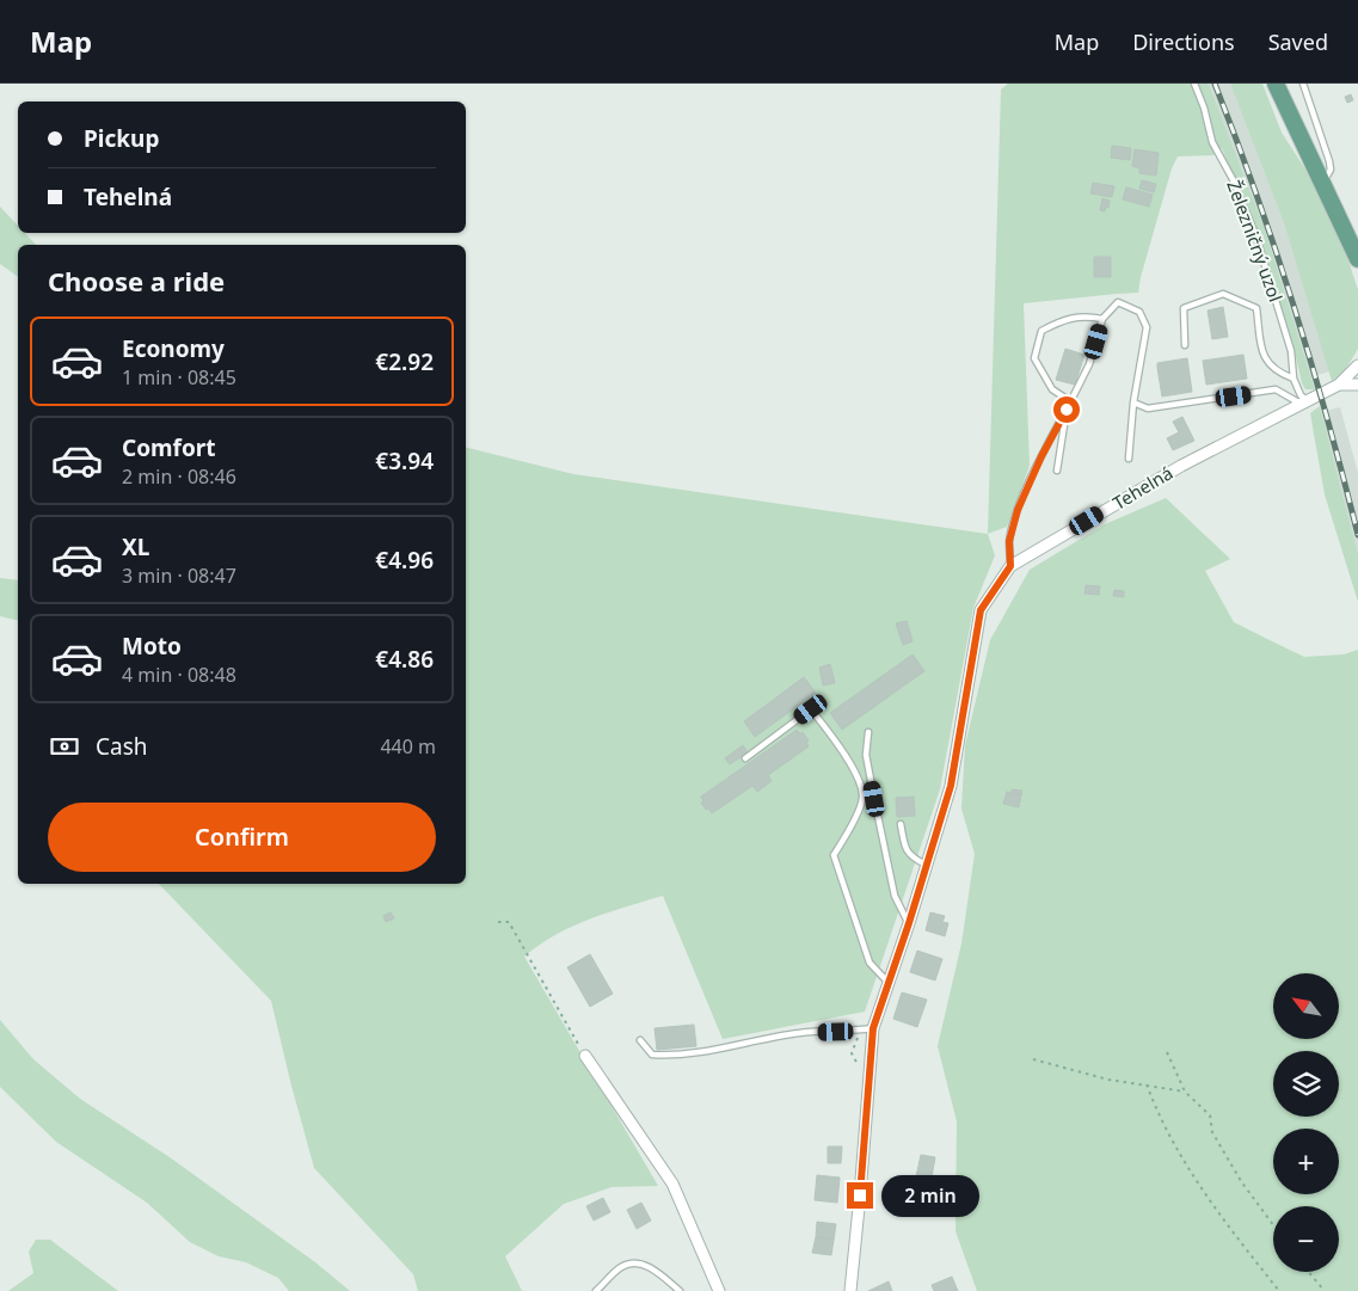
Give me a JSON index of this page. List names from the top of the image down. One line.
{"streets":{"street":["Tehelná"],"lane":["Železničný uzol"]},"north":"top left","page":{"header":"Map","nav":["Map","Directions","Saved"],"banner":["Pickup","Tehelná"],"heading":"Choose a ride","list":[{"name":"Economy","note":"1 min · 08:45","value":"€2.92"},{"name":"Comfort","note":"2 min · 08:46","value":"€3.94"},{"name":"XL","note":"3 min · 08:47","value":"€4.96"},{"name":"Moto","note":"4 min · 08:48","value":"€4.86"}],"pay":["Cash","440 m"],"buttons":"Confirm","map_buttons":["+","−"],"bubble":"2 min"}}
